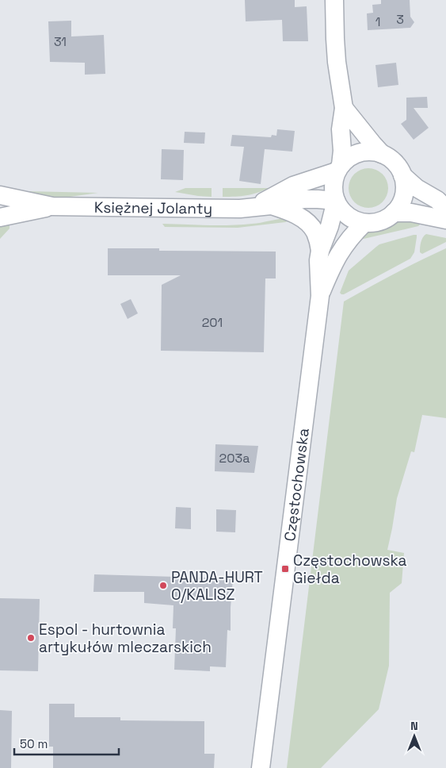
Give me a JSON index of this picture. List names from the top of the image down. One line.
{"streets":{"main road":["Księżnej Jolanty","Częstochowska"]},"crossings":[["Księżnej Jolanty","Częstochowska"]],"places":{"transit":["Częstochowska Giełda"],"other":["PANDA-HURT O/KALISZ","Espol - hurtownia artykułów mleczarskich"]},"house_numbers":["3","1","31","201","203a"],"scale_bar":"50 m","north":"top"}
